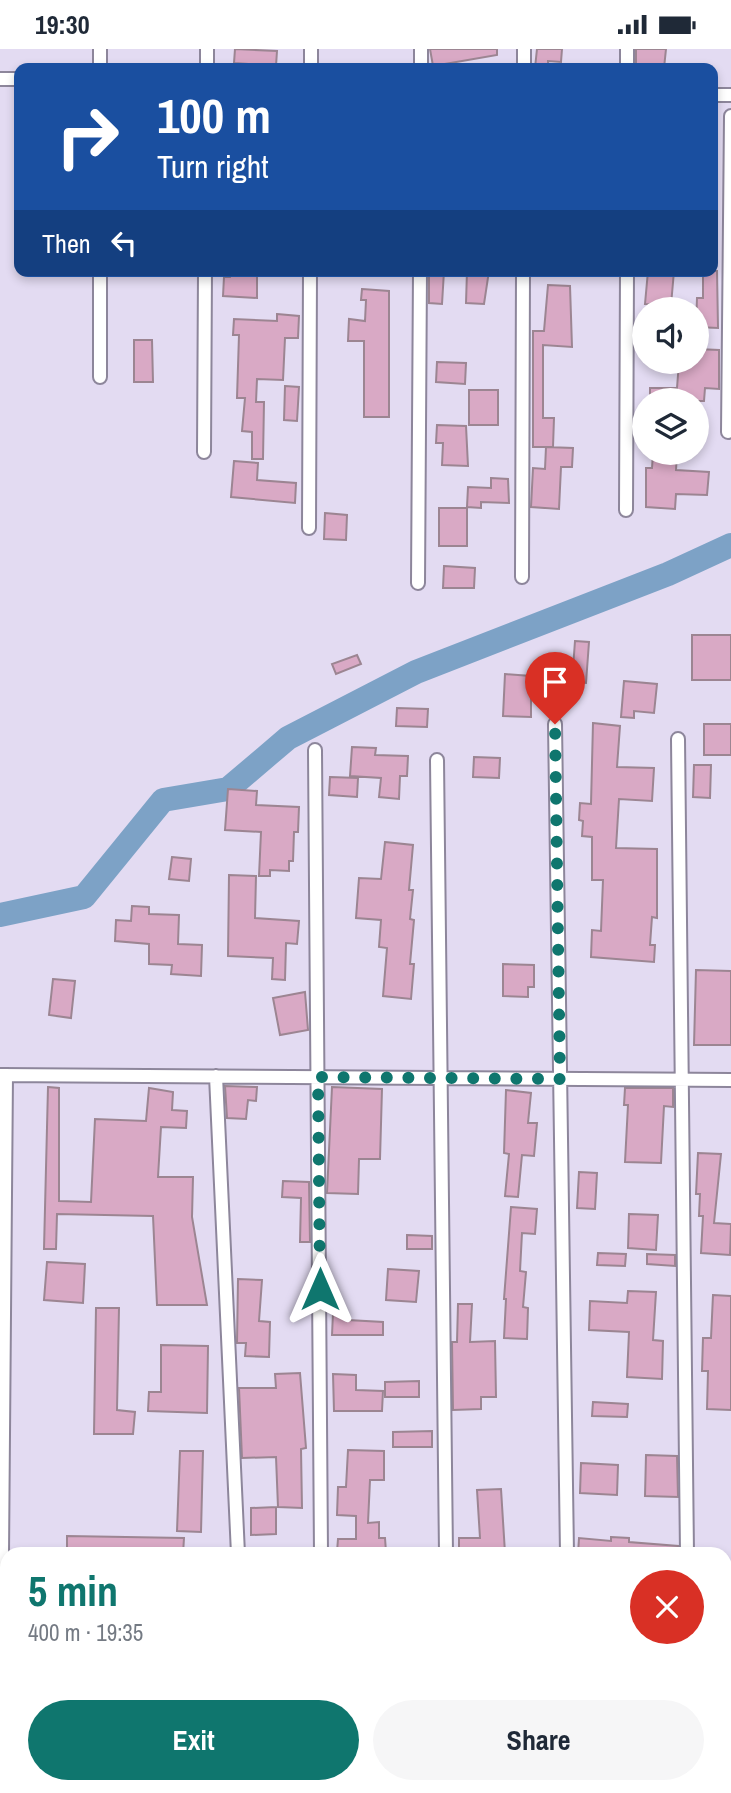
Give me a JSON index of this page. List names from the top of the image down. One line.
{"page":{"status":"19:30","turn":["100 m","Turn right"],"then":"Then","heading":["5 min","400 m · 19:35"],"buttons":["Exit","Share"]}}
